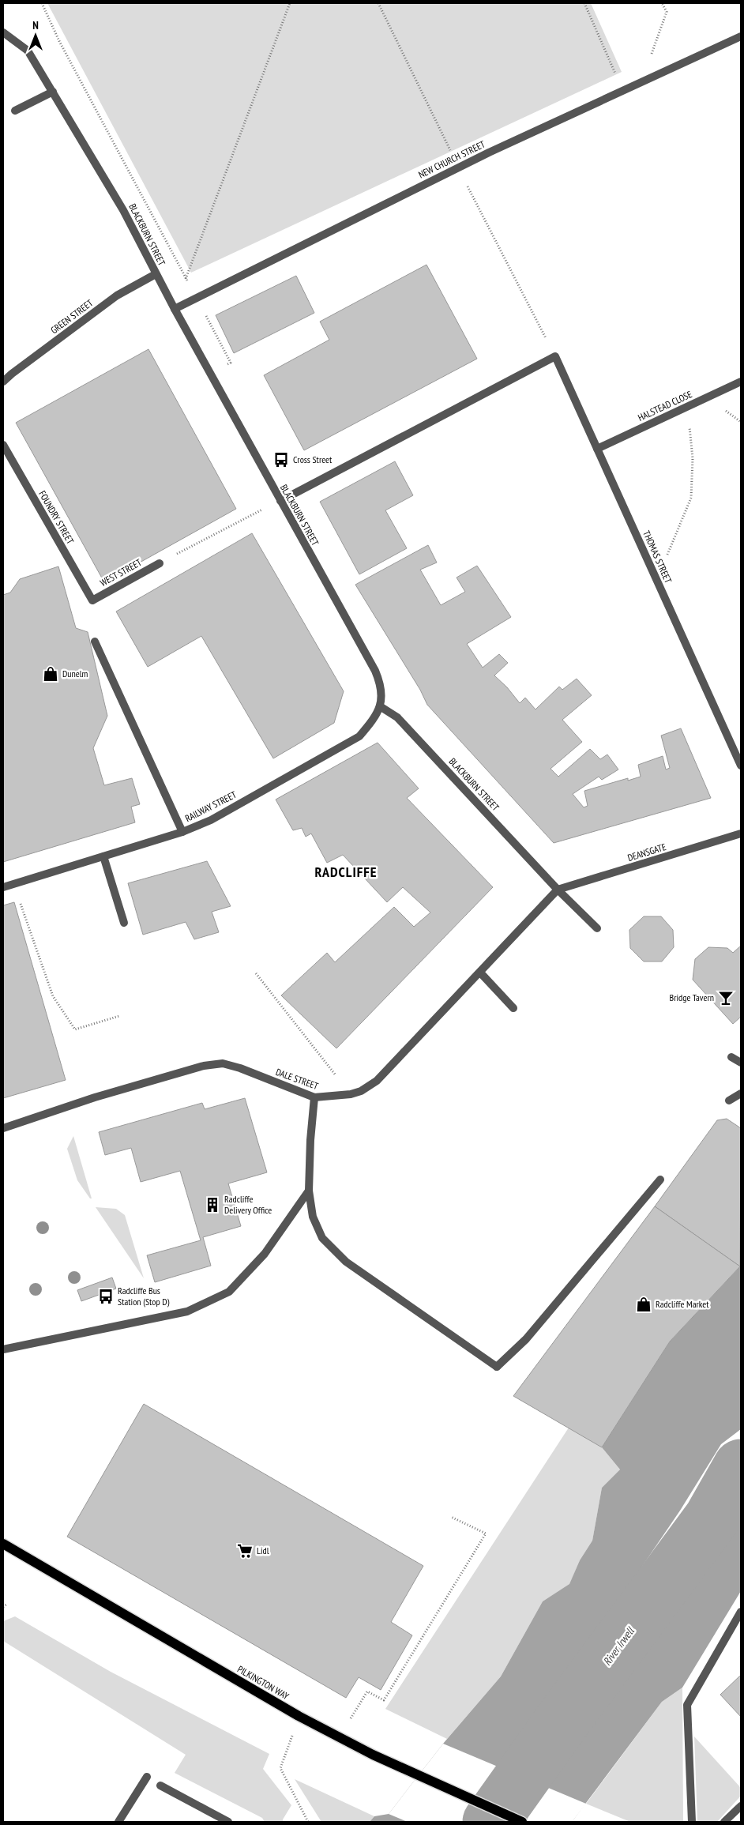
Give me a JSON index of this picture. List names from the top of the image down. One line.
{"streets":{"main road":["PILKINGTON WAY"],"street":["NEW CHURCH STREET","BLACKBURN STREET","GREEN STREET","HALSTEAD CLOSE","FOUNDRY STREET","THOMAS STREET","WEST STREET","RAILWAY STREET","DEANSGATE","DALE STREET"]},"crossings":[["NEW CHURCH STREET","BLACKBURN STREET"],["BLACKBURN STREET","GREEN STREET"],["BLACKBURN STREET","RAILWAY STREET"],["BLACKBURN STREET","DEANSGATE"],["BLACKBURN STREET","DALE STREET"],["HALSTEAD CLOSE","THOMAS STREET"],["FOUNDRY STREET","WEST STREET"],["DEANSGATE","DALE STREET"]],"districts":["RADCLIFFE"],"water":["River Irwell"],"places":{"bus stop":["Cross Street","Radcliffe Bus Station (Stop D)"],"shop":["Dunelm","Radcliffe Market"],"bar":["Bridge Tavern"],"building":["Radcliffe Delivery Office"],"supermarket":["Lidl"]},"north":"top"}
